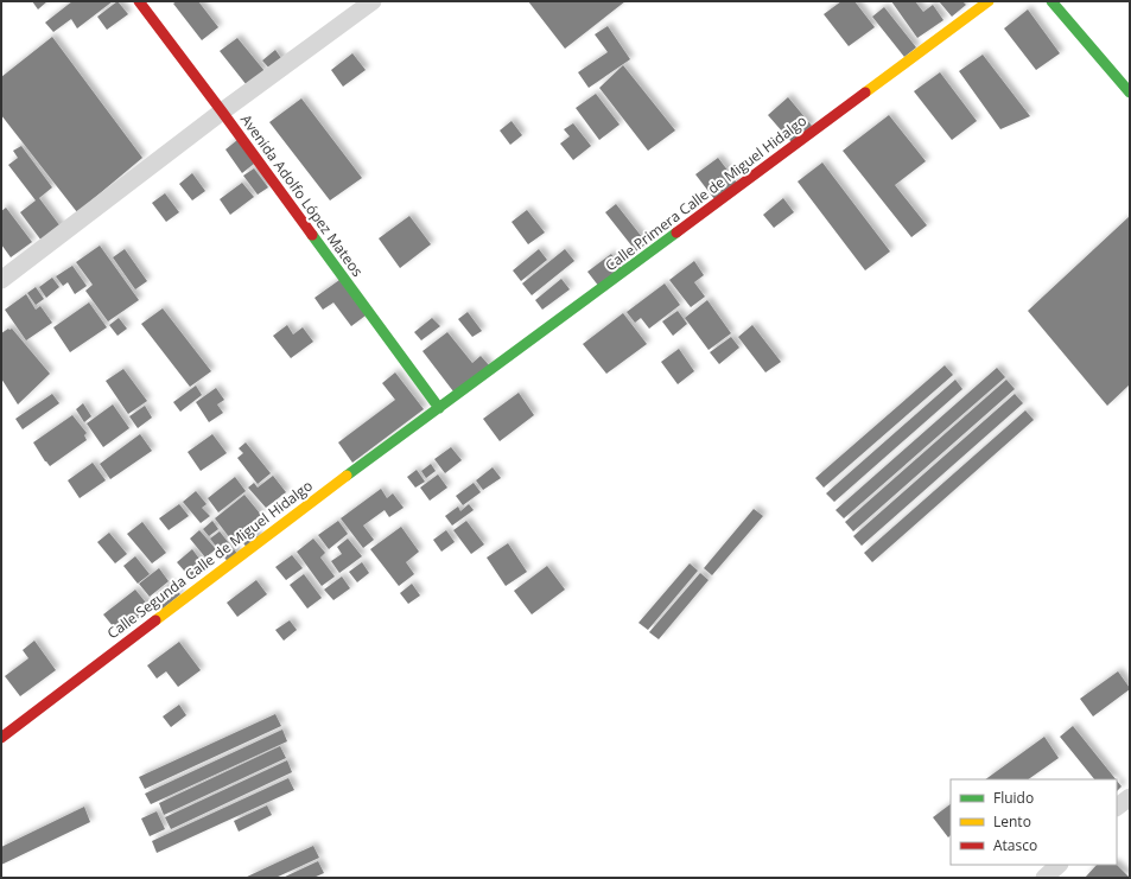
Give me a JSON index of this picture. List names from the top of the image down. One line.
{"streets":{"street":["Calle Primera Calle de Miguel Hidalgo","Avenida Adolfo López Mateos","Calle Segunda Calle de Miguel Hidalgo"]},"crossings":[["Calle Primera Calle de Miguel Hidalgo","Avenida Adolfo López Mateos"],["Calle Primera Calle de Miguel Hidalgo","Calle Segunda Calle de Miguel Hidalgo"],["Avenida Adolfo López Mateos","Calle Segunda Calle de Miguel Hidalgo"]],"legend":["Fluido","Lento","Atasco"]}
